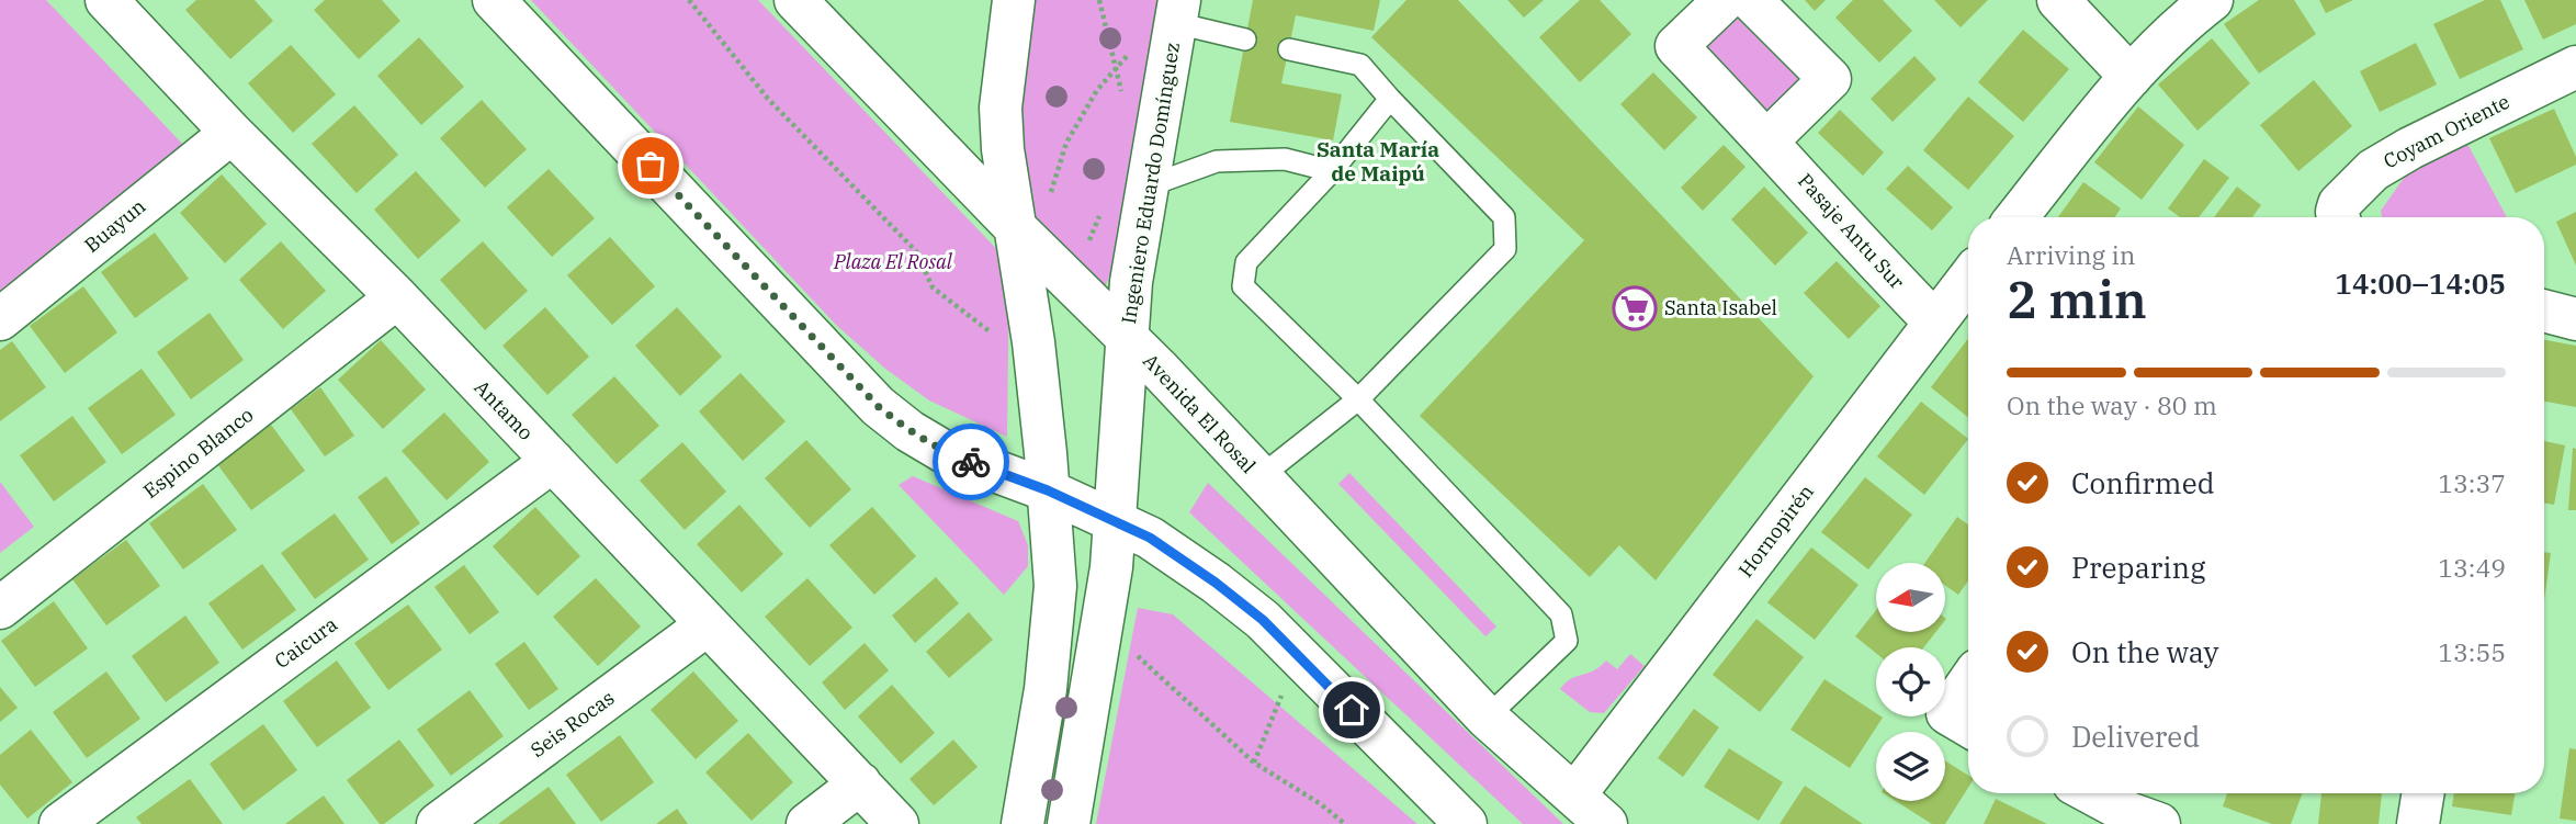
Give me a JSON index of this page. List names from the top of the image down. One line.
{"streets":{"street":["Coyam Oriente","Ingeniero Eduardo Domínguez","Buayun","Pasaje Antu Sur","Antamo","Avenida El Rosal","Espino Blanco","Hornopirén","Caicura","Seis Rocas"]},"crossings":[["Ingeniero Eduardo Domínguez","Avenida El Rosal"],["Buayun","Antamo"],["Pasaje Antu Sur","Hornopirén"],["Antamo","Espino Blanco"],["Antamo","Caicura"],["Antamo","Seis Rocas"],["Avenida El Rosal","Hornopirén"]],"districts":["Santa María de Maipú"],"parks":["Plaza El Rosal"],"places":{"supermarket":["Santa Isabel"]},"north":"left","page":{"heading":["2 min","Arriving in","14:00–14:05"],"bar":"On the way · 80 m","list":[["Confirmed","13:37"],["Preparing","13:49"],["On the way","13:55"],"Delivered"]}}
